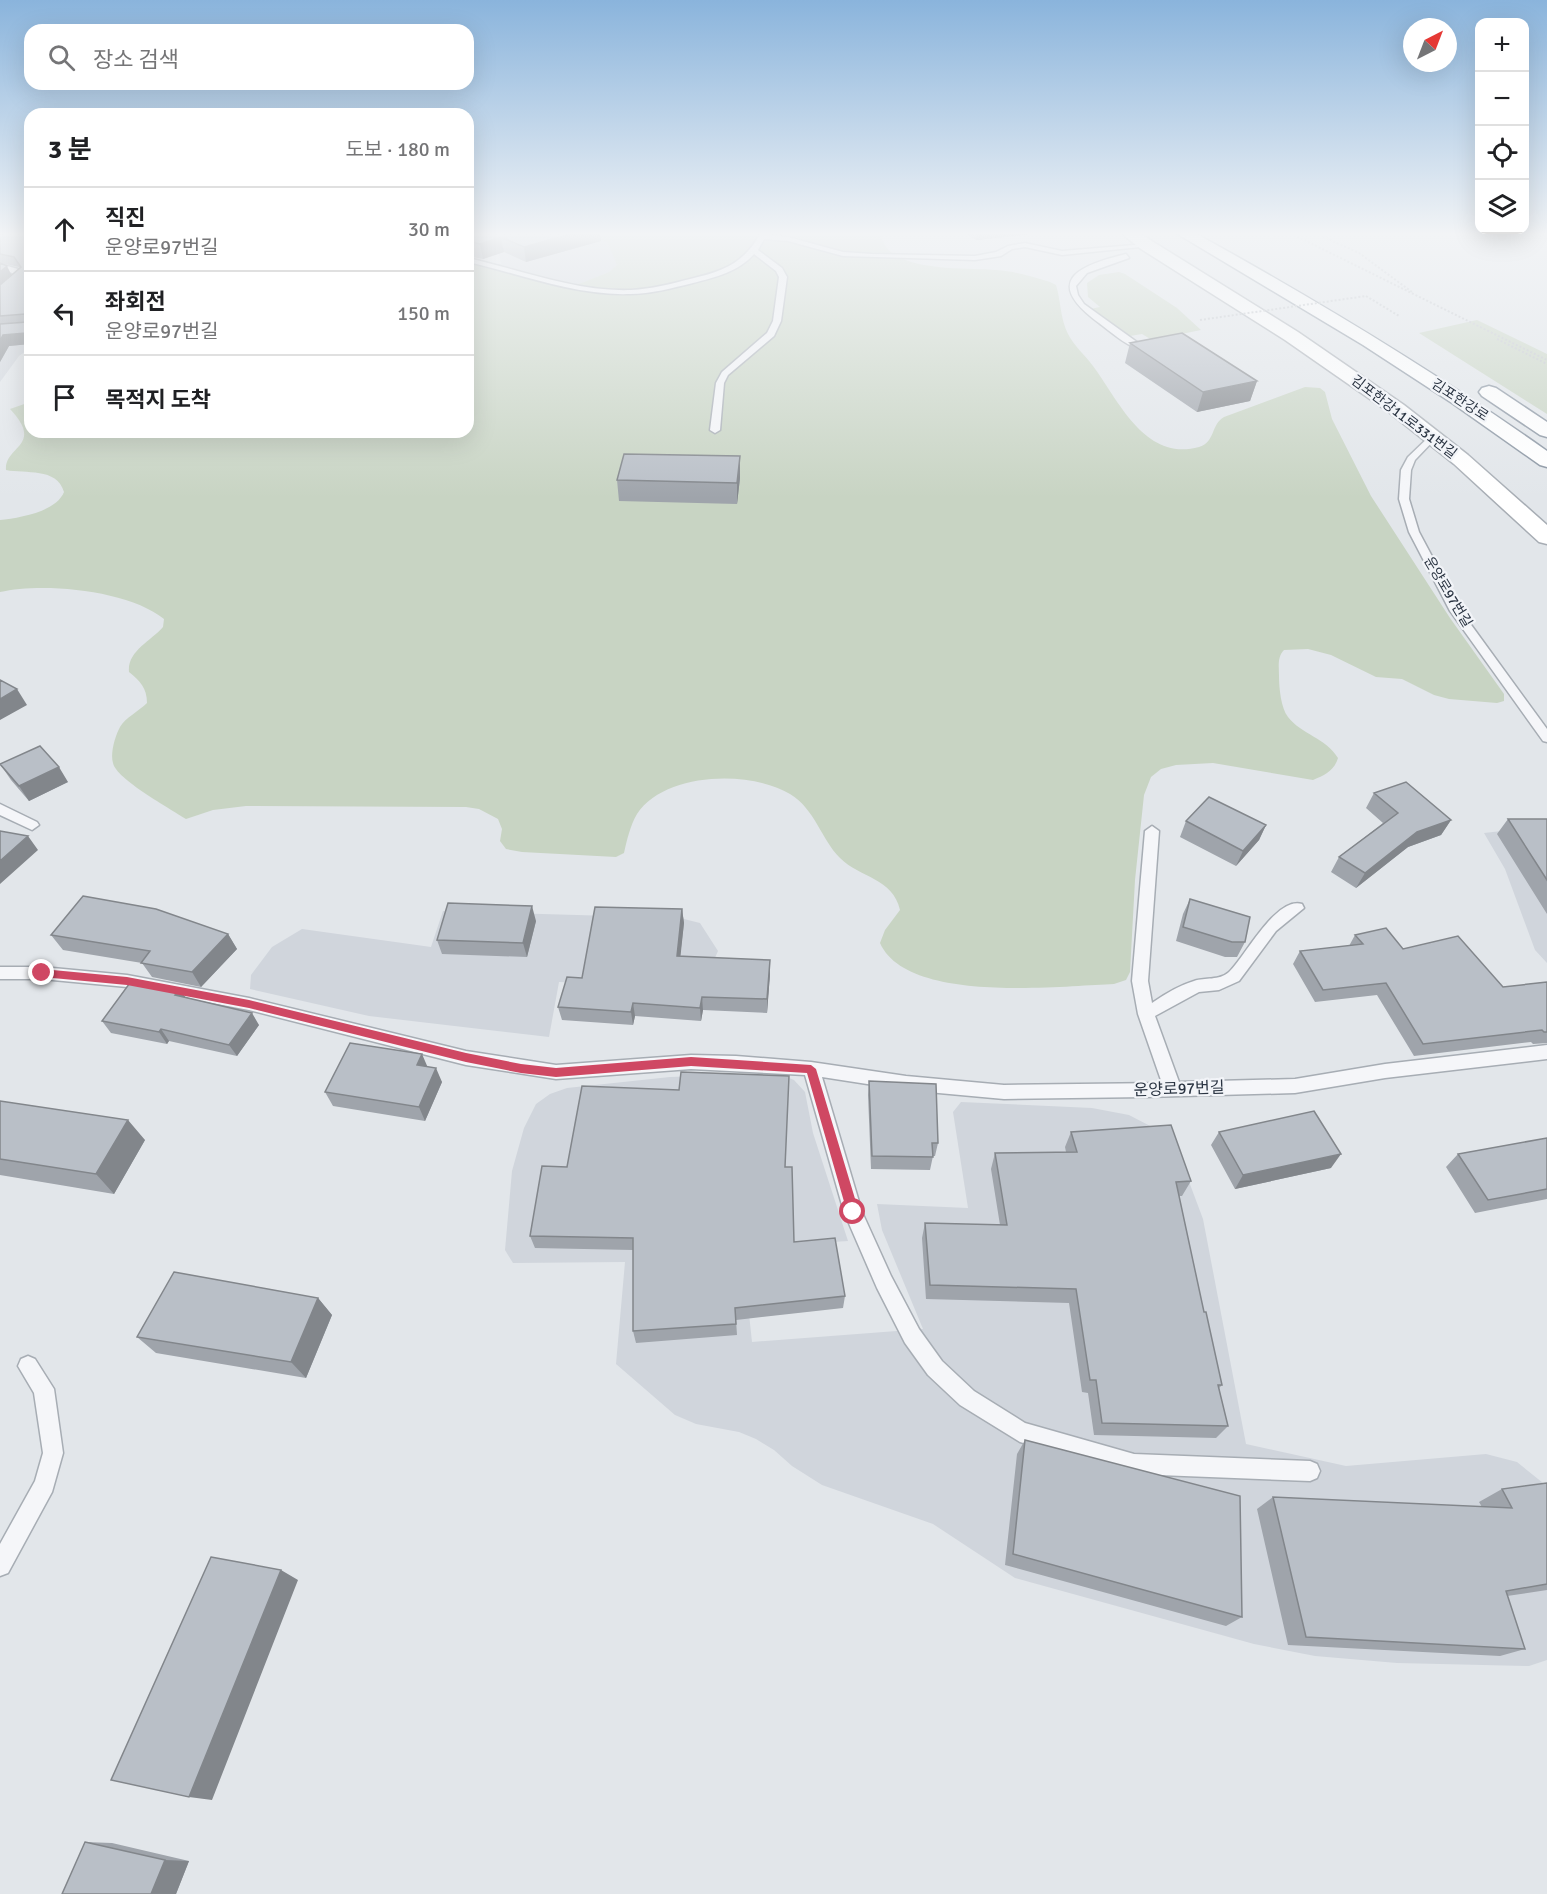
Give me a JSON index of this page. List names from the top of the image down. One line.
{"streets":{"main road":["김포한강로","김포한강11로331번길"],"lane":["운양로97번길"]},"crossings":[["김포한강11로331번길","운양로97번길"]],"north":"top right","page":{"map_buttons":["+","−"],"search":"장소 검색","heading":["3 분","도보 · 180 m"],"list":[["직진","운양로97번길","30 m"],["좌회전","운양로97번길","150 m"],"목적지 도착"]}}
